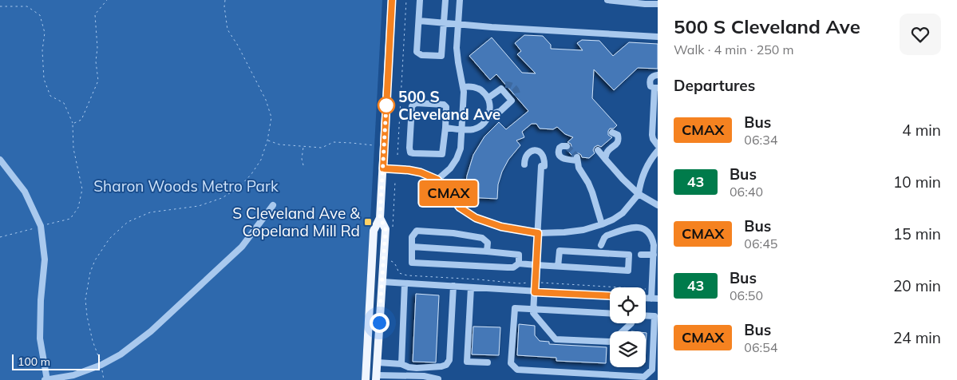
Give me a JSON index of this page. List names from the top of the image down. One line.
{"parks":["Sharon Woods Metro Park"],"places":{"other":["500 S Cleveland Ave"],"transit":["S Cleveland Ave & Copeland Mill Rd"]},"lines":["bus line CMAX"],"scale_bar":"100 m","page":{"on_map":"CMAX","heading":[["500 S Cleveland Ave","Walk · 4 min · 250 m"],"Departures"],"list":[{"mark":"CMAX","name":"Bus","note":"06:34","value":"4 min"},{"mark":"43","name":"Bus","note":"06:40","value":"10 min"},{"mark":"CMAX","name":"Bus","note":"06:45","value":"15 min"},{"mark":"43","name":"Bus","note":"06:50","value":"20 min"},{"mark":"CMAX","name":"Bus","note":"06:54","value":"24 min"}],"scale":"100 m"}}
